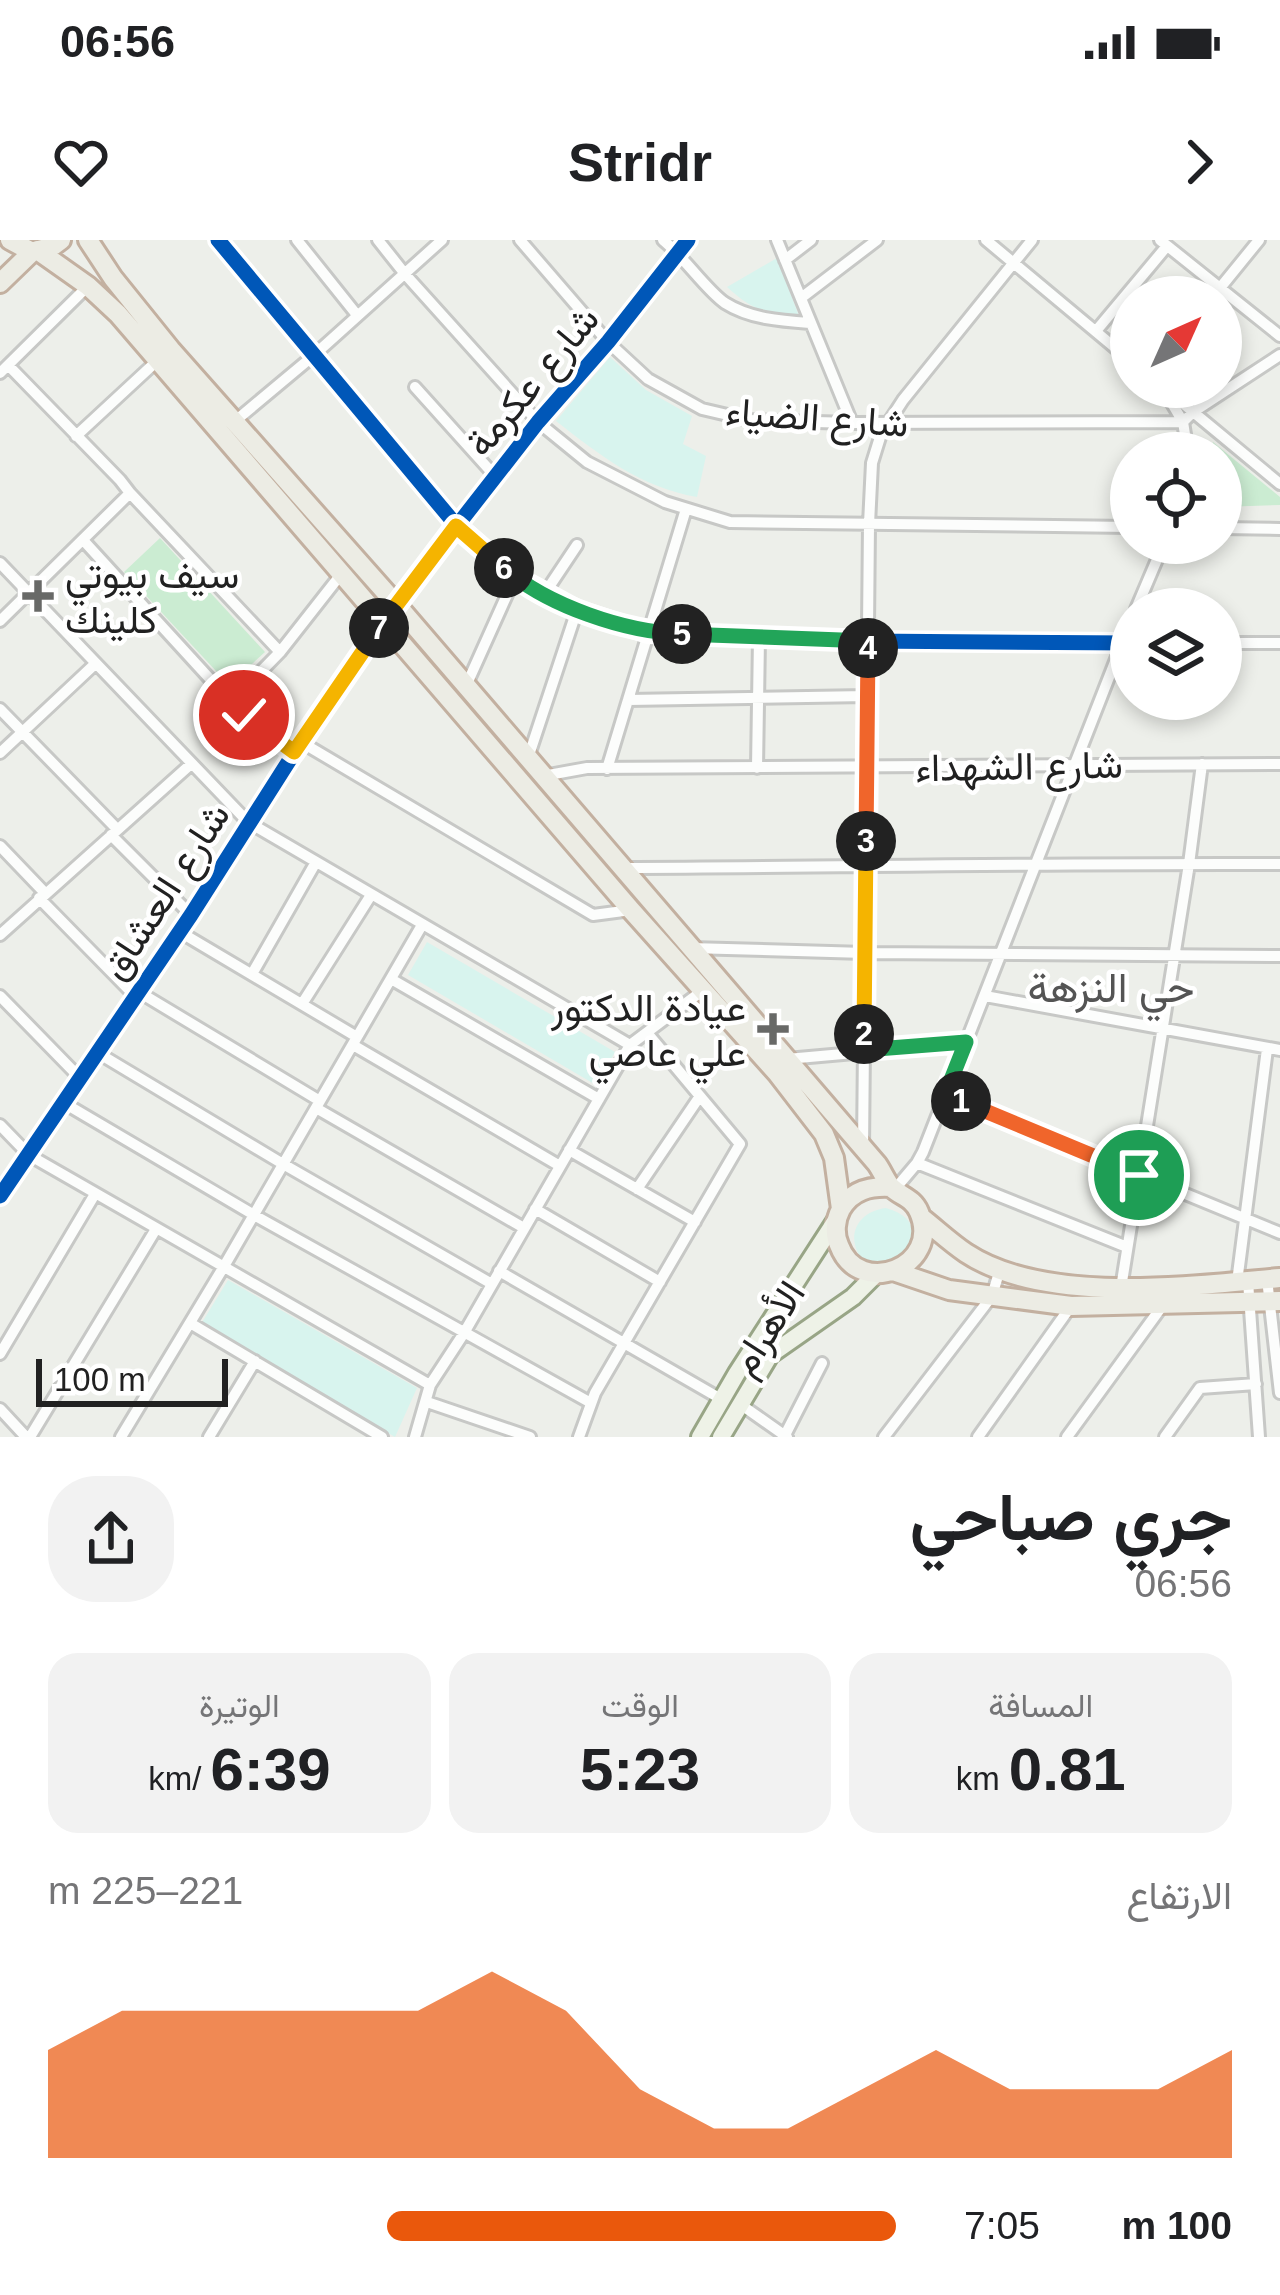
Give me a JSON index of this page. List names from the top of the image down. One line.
{"streets":{"main road":["الأهرام"],"street":["شارع عكرمة","شارع الضياء","شارع الشهداء","شارع العشاق"]},"crossings":[["شارع عكرمة","شارع الضياء"],["شارع عكرمة","شارع العشاق"]],"districts":["حي النزهة"],"places":{"health":["سيف بيوتي كلينك","عيادة الدكتور علي عاصي"]},"scale_bar":"100 m","north":"top right","page":{"status":"06:56","header":"Stridr","pins":["6","7","5","4","3","2","1"],"scale":"100 m","heading":["جري صباحي","06:56"],"stats":[["المسافة","0.81 km"],["الوقت","5:23"],["الوتيرة","6:39 /km"]],"chart":["الارتفاع","221–225 m"],"list":[{"name":"100 m","note":"7:05"}]}}
